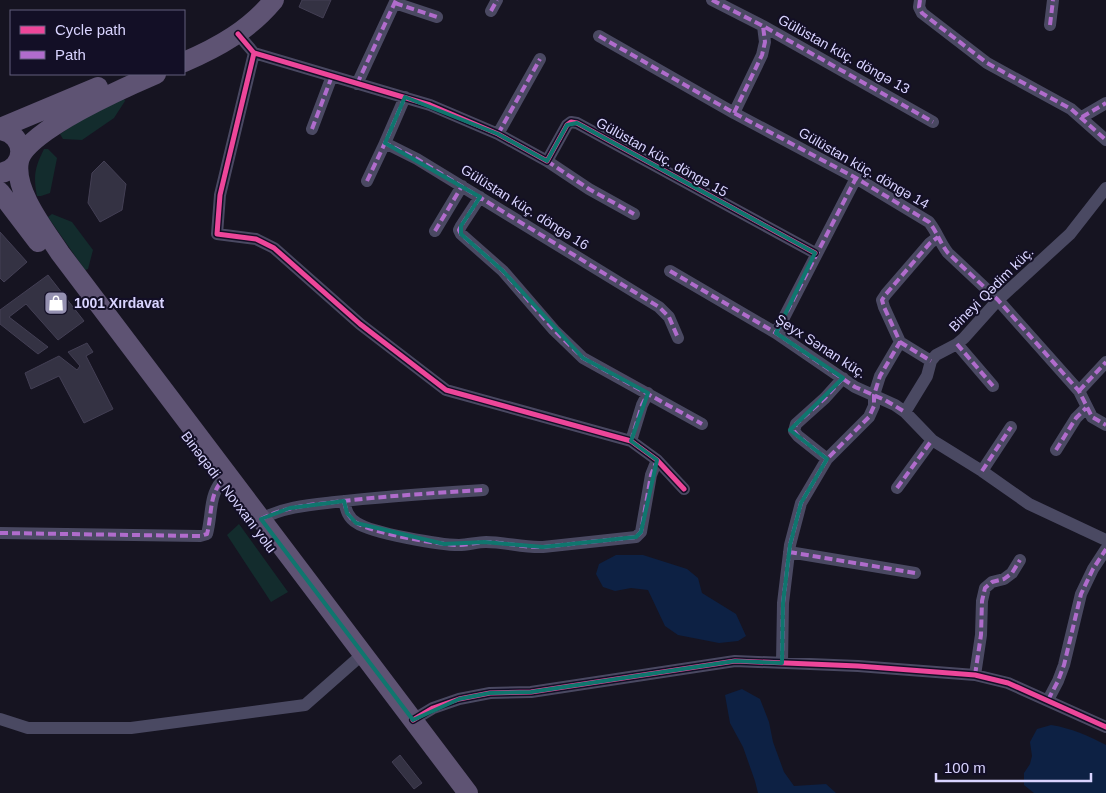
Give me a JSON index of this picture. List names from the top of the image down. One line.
{"streets":{"main road":["Binəqədi - Novxanı yolu"],"street":["Gülüstan küç. döngə 13","Gülüstan küç. döngə 15","Gülüstan küç. döngə 14","Gülüstan küç. döngə 16","Bineyi Qədim küç.","Şeyx Sənan küç."]},"crossings":[["Gülüstan küç. döngə 14","Bineyi Qədim küç."]],"places":{"shop":["1001 Xırdavat"]},"legend":["Cycle path","Path"],"scale_bar":"100 m"}
